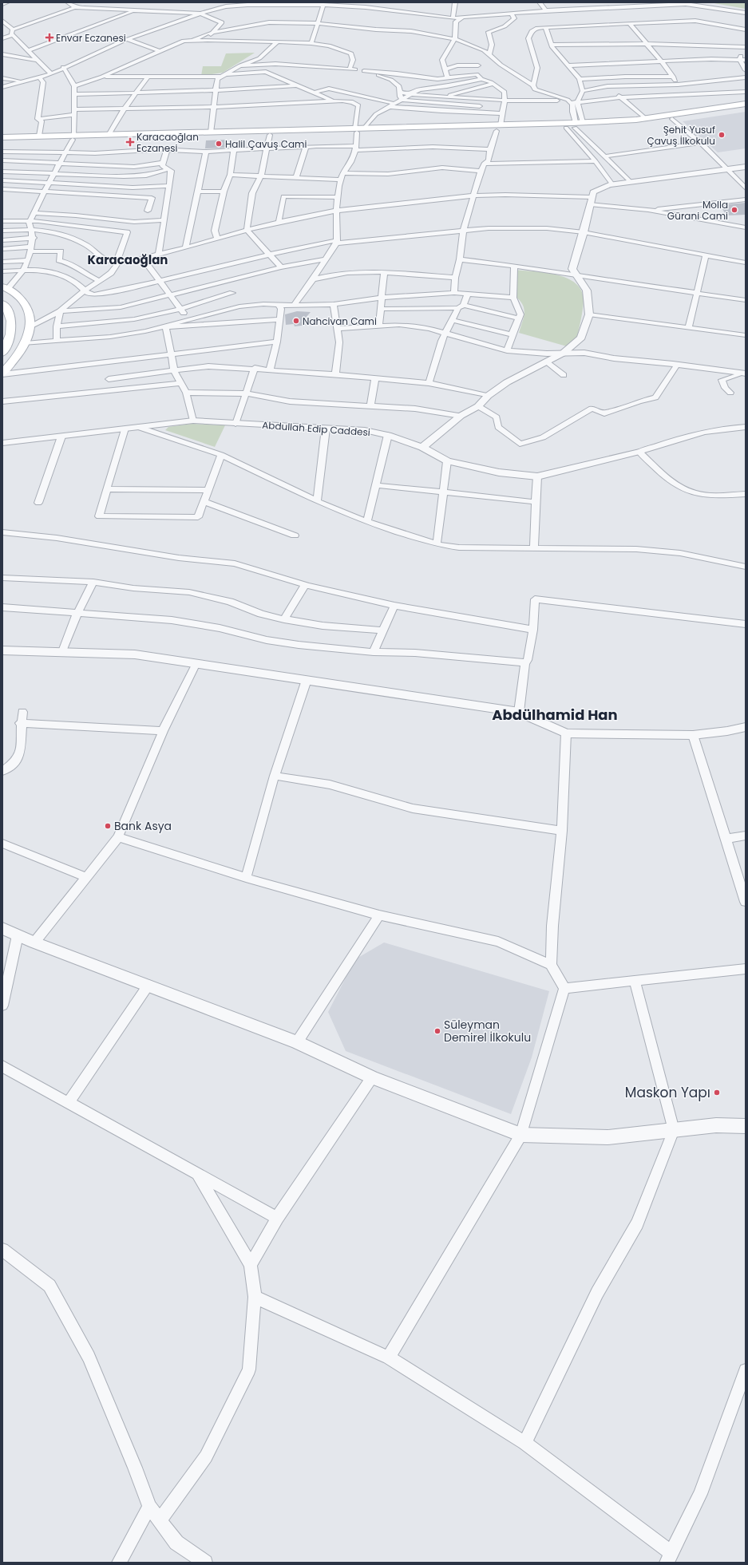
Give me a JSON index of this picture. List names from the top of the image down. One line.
{"streets":{"street":["Abdullah Edip Caddesi"]},"districts":["Karacaoğlan","Abdülhamid Han"],"places":{"health":["Envar Eczanesi","Karacaoğlan Eczanesi"],"other":["Şehit Yusuf Çavuş İlkokulu","Halil Çavuş Cami","Molla Gürani Cami","Nahcivan Cami","Bank Asya","Süleyman Demirel İlkokulu","Maskon Yapı"]}}
